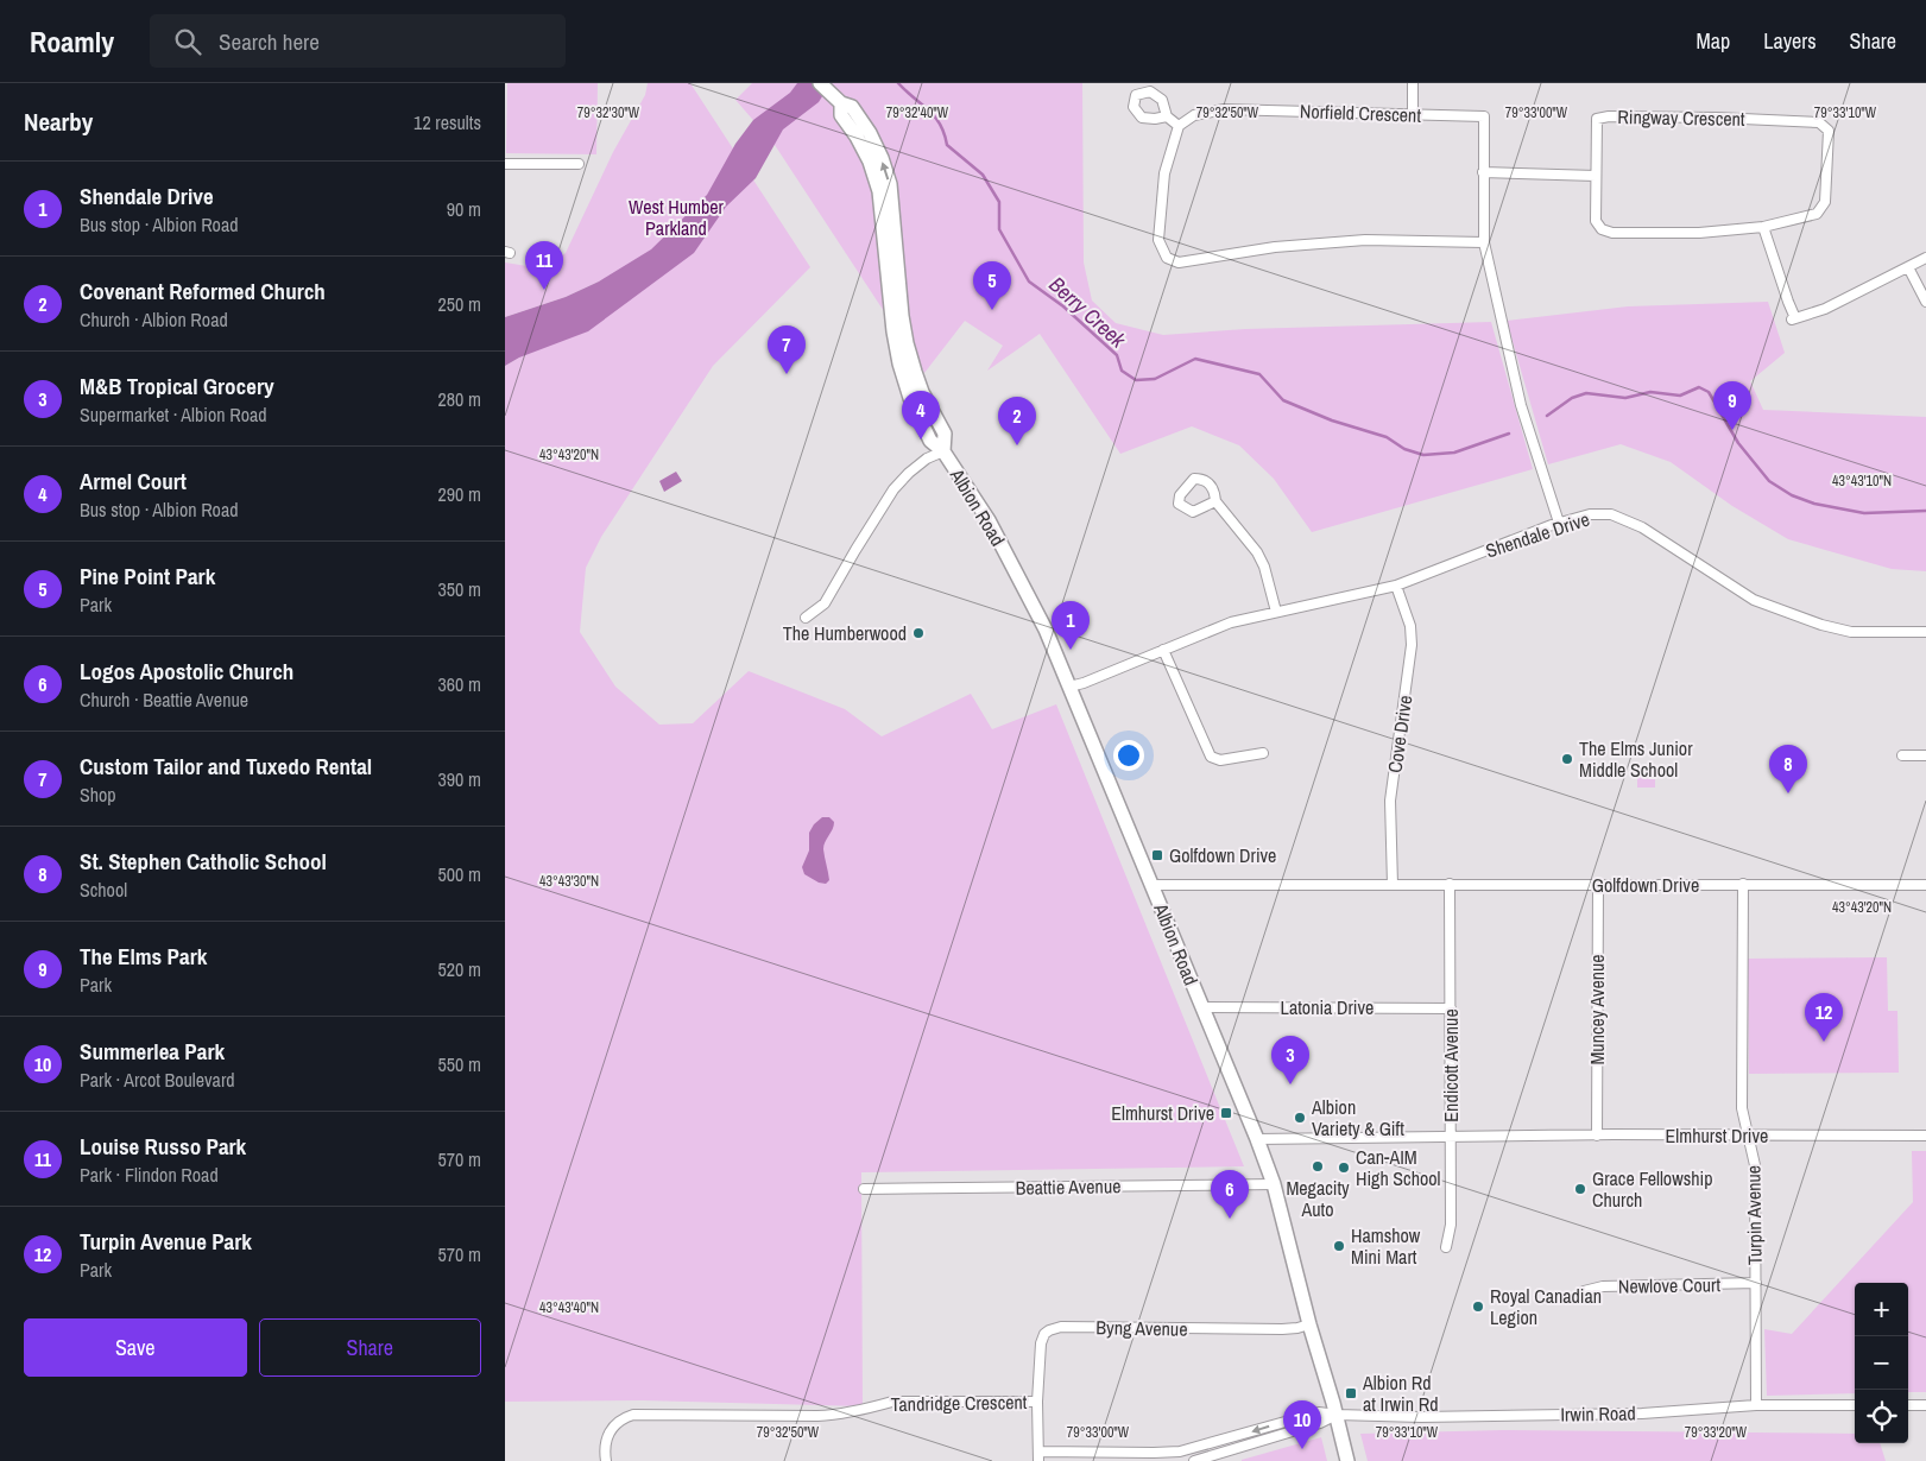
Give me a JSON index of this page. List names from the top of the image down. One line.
{"streets":{"main road":["Albion Road"],"street":["Norfield Crescent","Ringway Crescent","Shendale Drive","Cove Drive","Golfdown Drive","Latonia Drive","Muncey Avenue","Endicott Avenue","Elmhurst Drive","Beattie Avenue","Turpin Avenue","Newlove Court","Byng Avenue","Tandridge Crescent","Irwin Road"]},"crossings":[["Norfield Crescent","Shendale Drive"],["Albion Road","Shendale Drive"],["Albion Road","Golfdown Drive"],["Albion Road","Latonia Drive"],["Albion Road","Elmhurst Drive"],["Albion Road","Beattie Avenue"],["Albion Road","Byng Avenue"],["Albion Road","Irwin Road"],["Shendale Drive","Cove Drive"],["Cove Drive","Golfdown Drive"],["Golfdown Drive","Muncey Avenue"],["Golfdown Drive","Endicott Avenue"],["Golfdown Drive","Turpin Avenue"],["Latonia Drive","Endicott Avenue"],["Muncey Avenue","Elmhurst Drive"],["Endicott Avenue","Elmhurst Drive"],["Elmhurst Drive","Turpin Avenue"],["Turpin Avenue","Newlove Court"],["Turpin Avenue","Irwin Road"],["Byng Avenue","Tandridge Crescent"],["Tandridge Crescent","Irwin Road"]],"water":["Berry Creek"],"parks":["West Humber Parkland"],"places":{"other":["The Humberwood","The Elms Junior Middle School","Albion Variety & Gift","Megacity Auto","Can-AIM High School","Grace Fellowship Church","Hamshow Mini Mart","Royal Canadian Legion"],"transit":["Golfdown Drive","Elmhurst Drive","Albion Rd at Irwin Rd"]},"page":{"header":"Roamly","search":"Search here","nav":["Map","Layers","Share"],"heading":["Nearby","12 results"],"list":[{"mark":"1","name":"Shendale Drive","note":"Bus stop · Albion Road","value":"90 m"},{"mark":"2","name":"Covenant Reformed Church","note":"Church · Albion Road","value":"250 m"},{"mark":"3","name":"M&B Tropical Grocery","note":"Supermarket · Albion Road","value":"280 m"},{"mark":"4","name":"Armel Court","note":"Bus stop · Albion Road","value":"290 m"},{"mark":"5","name":"Pine Point Park","note":"Park","value":"350 m"},{"mark":"6","name":"Logos Apostolic Church","note":"Church · Beattie Avenue","value":"360 m"},{"mark":"7","name":"Custom Tailor and Tuxedo Rental","note":"Shop","value":"390 m"},{"mark":"8","name":"St. Stephen Catholic School","note":"School","value":"500 m"},{"mark":"9","name":"The Elms Park","note":"Park","value":"520 m"},{"mark":"10","name":"Summerlea Park","note":"Park · Arcot Boulevard","value":"550 m"},{"mark":"11","name":"Louise Russo Park","note":"Park · Flindon Road","value":"570 m"},{"mark":"12","name":"Turpin Avenue Park","note":"Park","value":"570 m"}],"pins":["11","5","7","9","4","2","1","8","12","3","6","10"],"map_buttons":["+","−"],"buttons":["Save","Share"]},"coordinates":["79°32'30\"W","79°32'40\"W","79°32'50\"W","79°33'00\"W","79°33'10\"W","43°43'20\"N","43°43'10\"N","43°43'30\"N","43°43'40\"N","79°33'20\"W"]}
